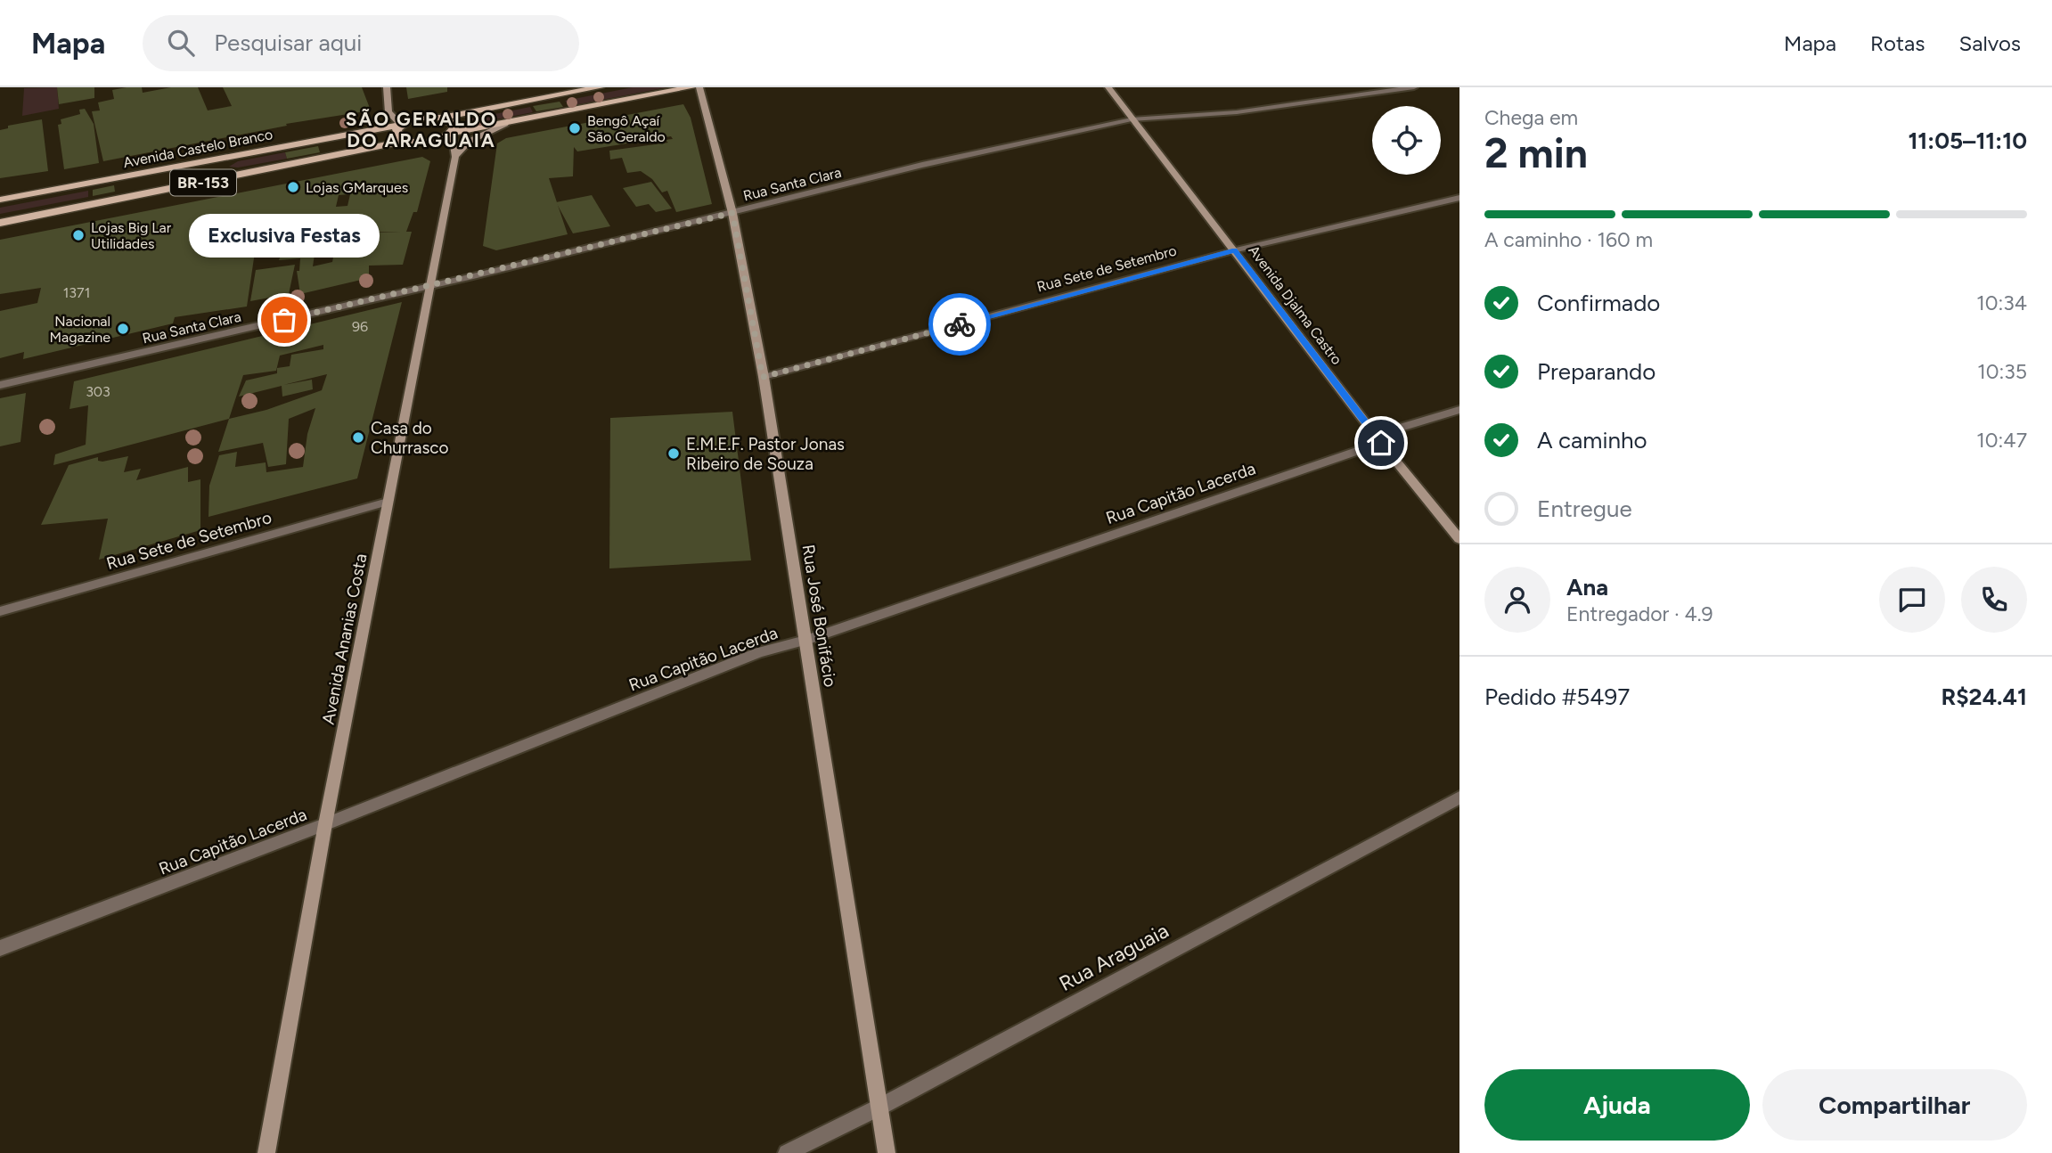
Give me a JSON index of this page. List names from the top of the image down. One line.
{"streets":{"main road":["Avenida Castelo Branco","BR-153"],"street":["Rua Santa Clara","Rua Sete de Setembro","Avenida Djalma Castro","Rua Capitão Lacerda","Rua José Bonifácio","Avenida Ananias Costa","Rua Araguaia"]},"crossings":[["BR-153","Avenida Ananias Costa"],["Rua Santa Clara","Avenida Djalma Castro"],["Rua Santa Clara","Rua José Bonifácio"],["Rua Santa Clara","Avenida Ananias Costa"],["Rua Sete de Setembro","Avenida Djalma Castro"],["Rua Sete de Setembro","Rua José Bonifácio"],["Rua Sete de Setembro","Avenida Ananias Costa"],["Avenida Djalma Castro","Rua Capitão Lacerda"],["Rua Capitão Lacerda","Rua José Bonifácio"],["Rua Capitão Lacerda","Avenida Ananias Costa"],["Rua José Bonifácio","Rua Araguaia"]],"districts":["SÃO GERALDO DO ARAGUAIA"],"places":["Bengô Açaí São Geraldo","Lojas GMarques","Lojas Big Lar Utilidades","Exclusiva Festas","Nacional Magazine","Casa do Churrasco","E.M.E.F. Pastor Jonas Ribeiro de Souza"],"house_numbers":["1371","96","303"],"page":{"header":"Mapa","search":"Pesquisar aqui","nav":["Mapa","Rotas","Salvos"],"heading":["2 min","Chega em","11:05–11:10"],"panel":["Ana","Entregador · 4.9","Pedido #5497","R$24.41"],"bar":"A caminho · 160 m","bubble":"Exclusiva Festas","list":[["Confirmado","10:34"],["Preparando","10:35"],["A caminho","10:47"],"Entregue"],"buttons":["Ajuda","Compartilhar"]}}
